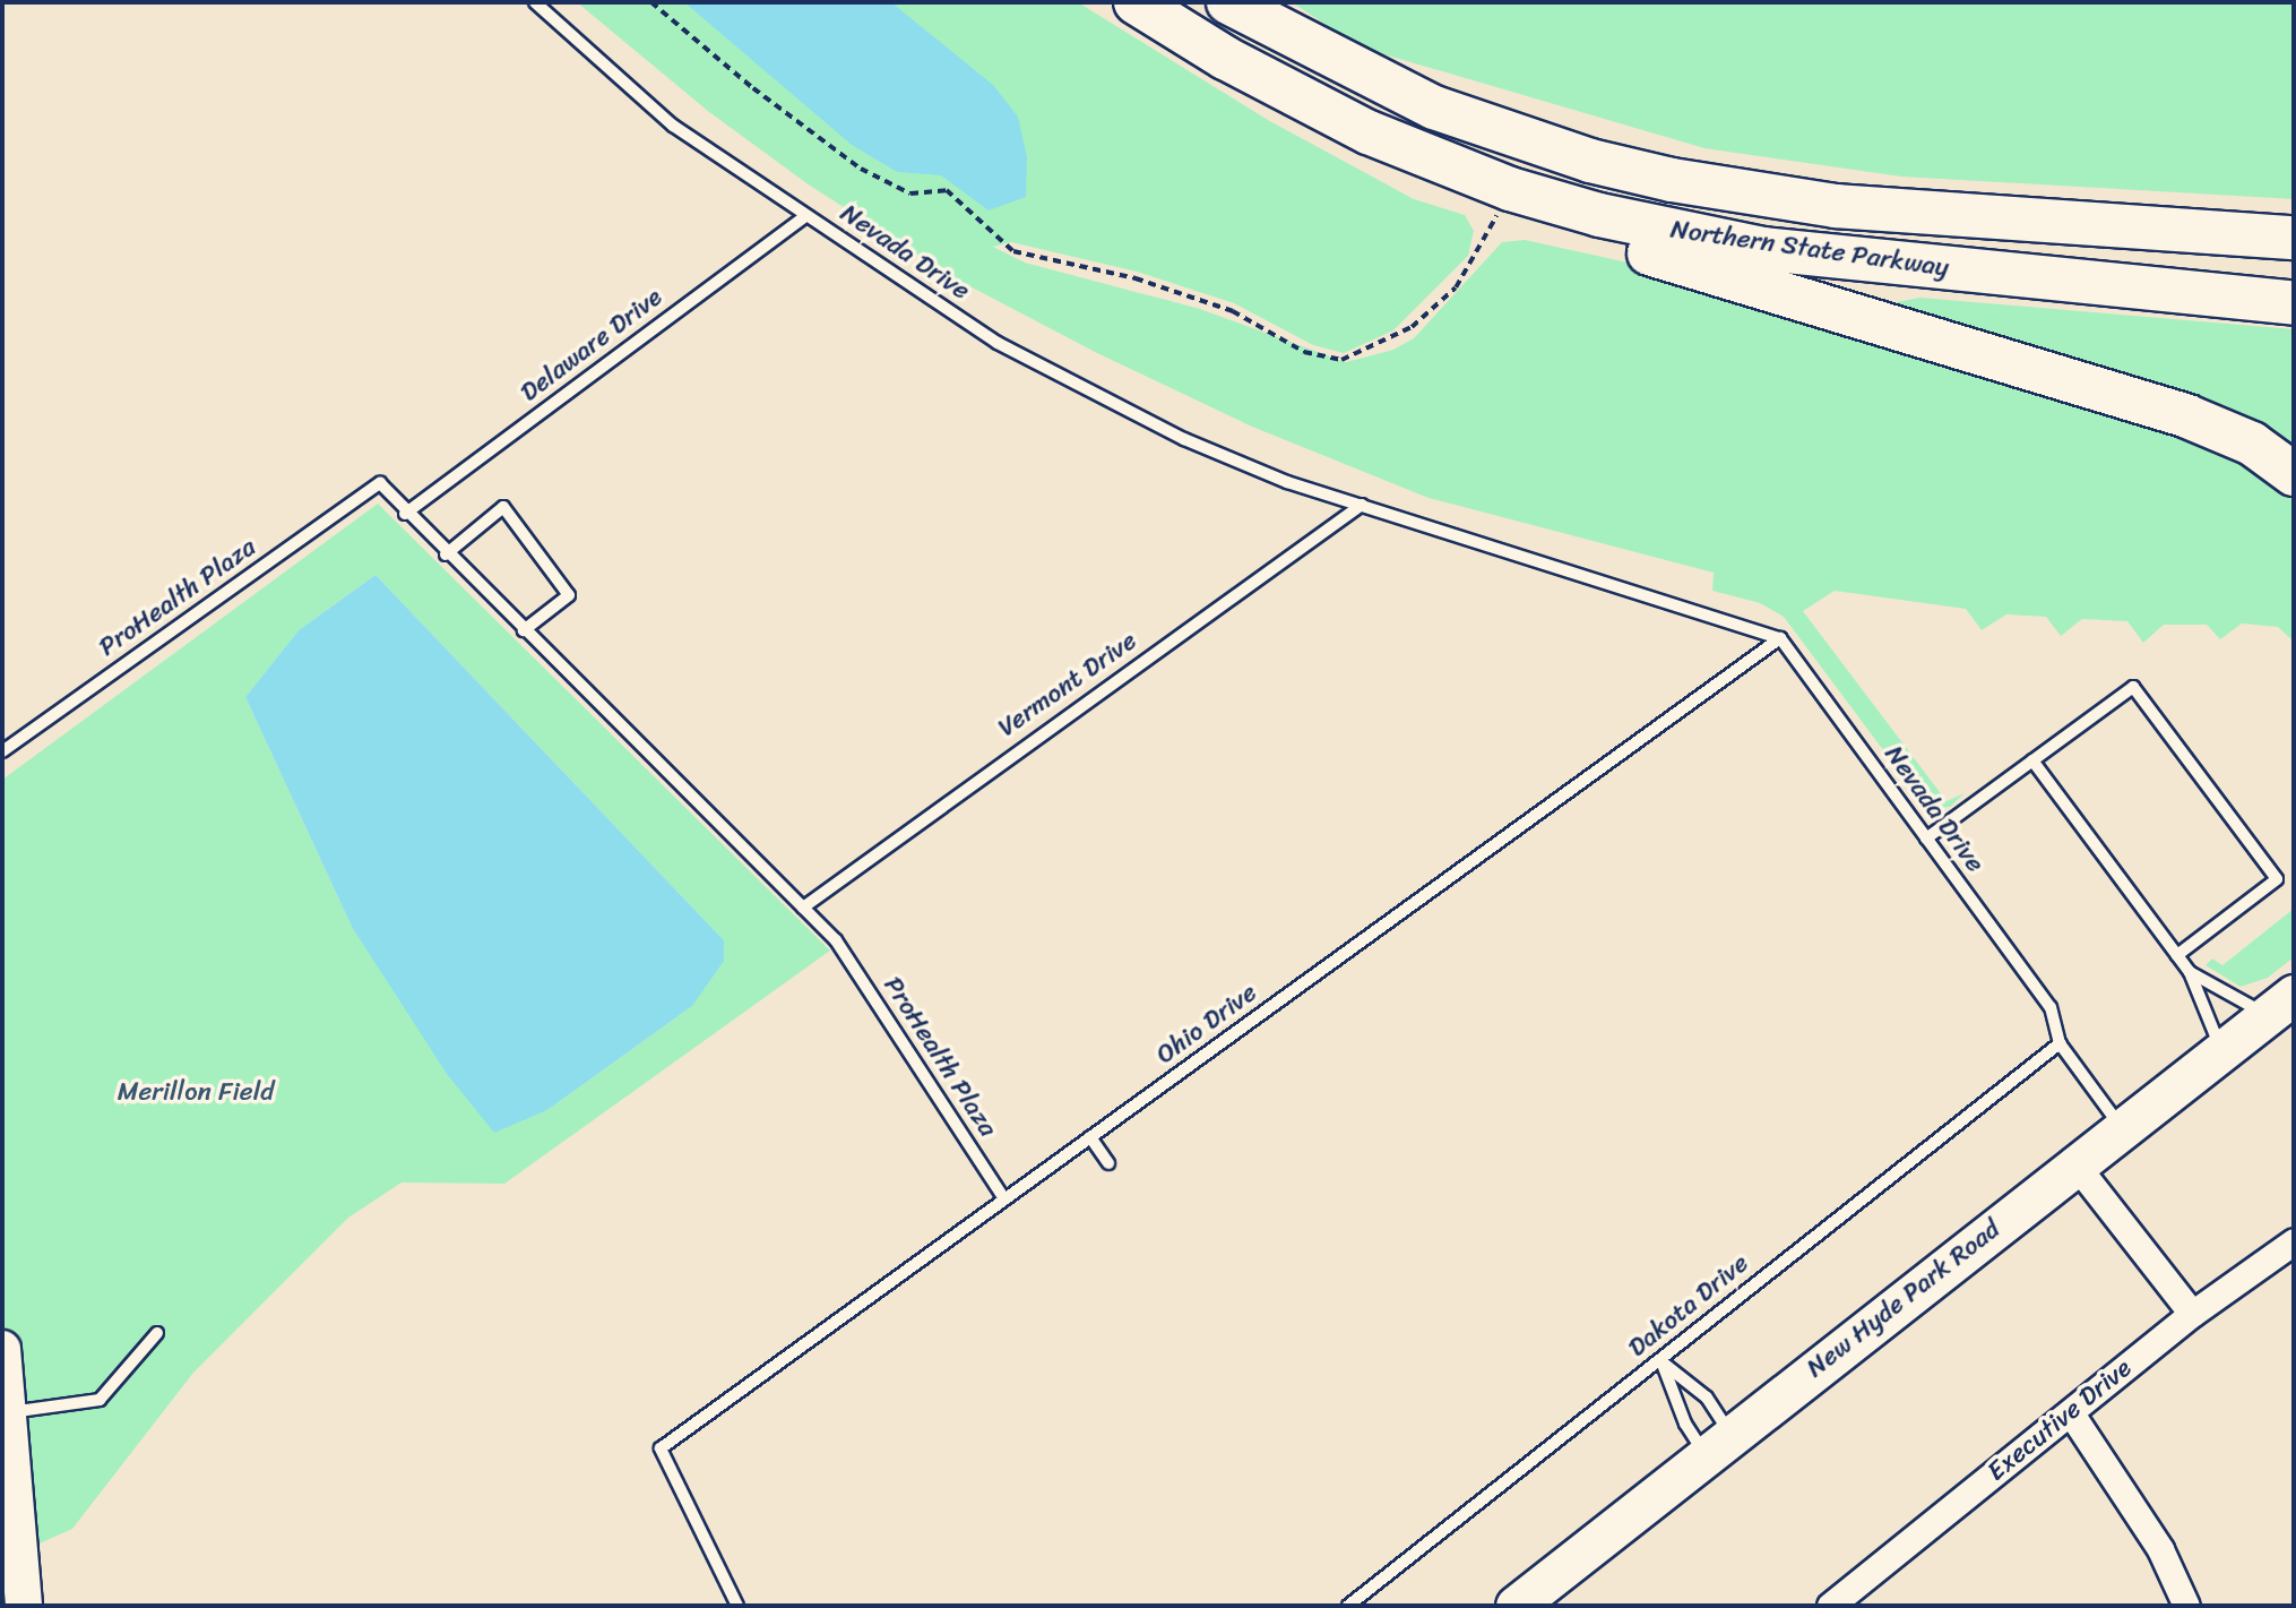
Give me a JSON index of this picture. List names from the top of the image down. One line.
{"streets":{"highway":["Northern State Parkway"],"main road":["New Hyde Park Road"],"street":["Executive Drive"],"lane":["Nevada Drive","Delaware Drive","ProHealth Plaza","Vermont Drive","Ohio Drive","Dakota Drive"]},"crossings":[["Nevada Drive","Delaware Drive"],["Nevada Drive","Vermont Drive"],["Nevada Drive","Ohio Drive"],["Nevada Drive","Dakota Drive"],["Delaware Drive","ProHealth Plaza"],["ProHealth Plaza","Vermont Drive"],["ProHealth Plaza","Ohio Drive"]],"parks":["Merillon Field"]}
